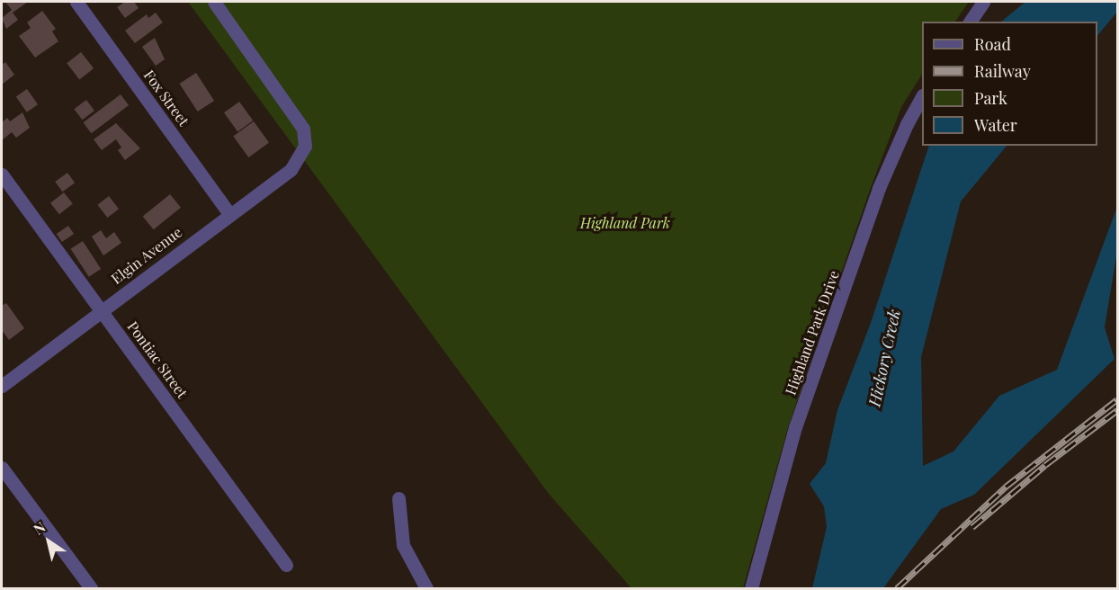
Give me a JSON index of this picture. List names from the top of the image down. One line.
{"streets":{"street":["Fox Street","Elgin Avenue","Highland Park Drive","Pontiac Street"]},"crossings":[["Fox Street","Elgin Avenue"],["Elgin Avenue","Pontiac Street"]],"water":["Hickory Creek"],"parks":["Highland Park"],"legend":["Road","Railway","Park","Water"],"north":"top left"}
